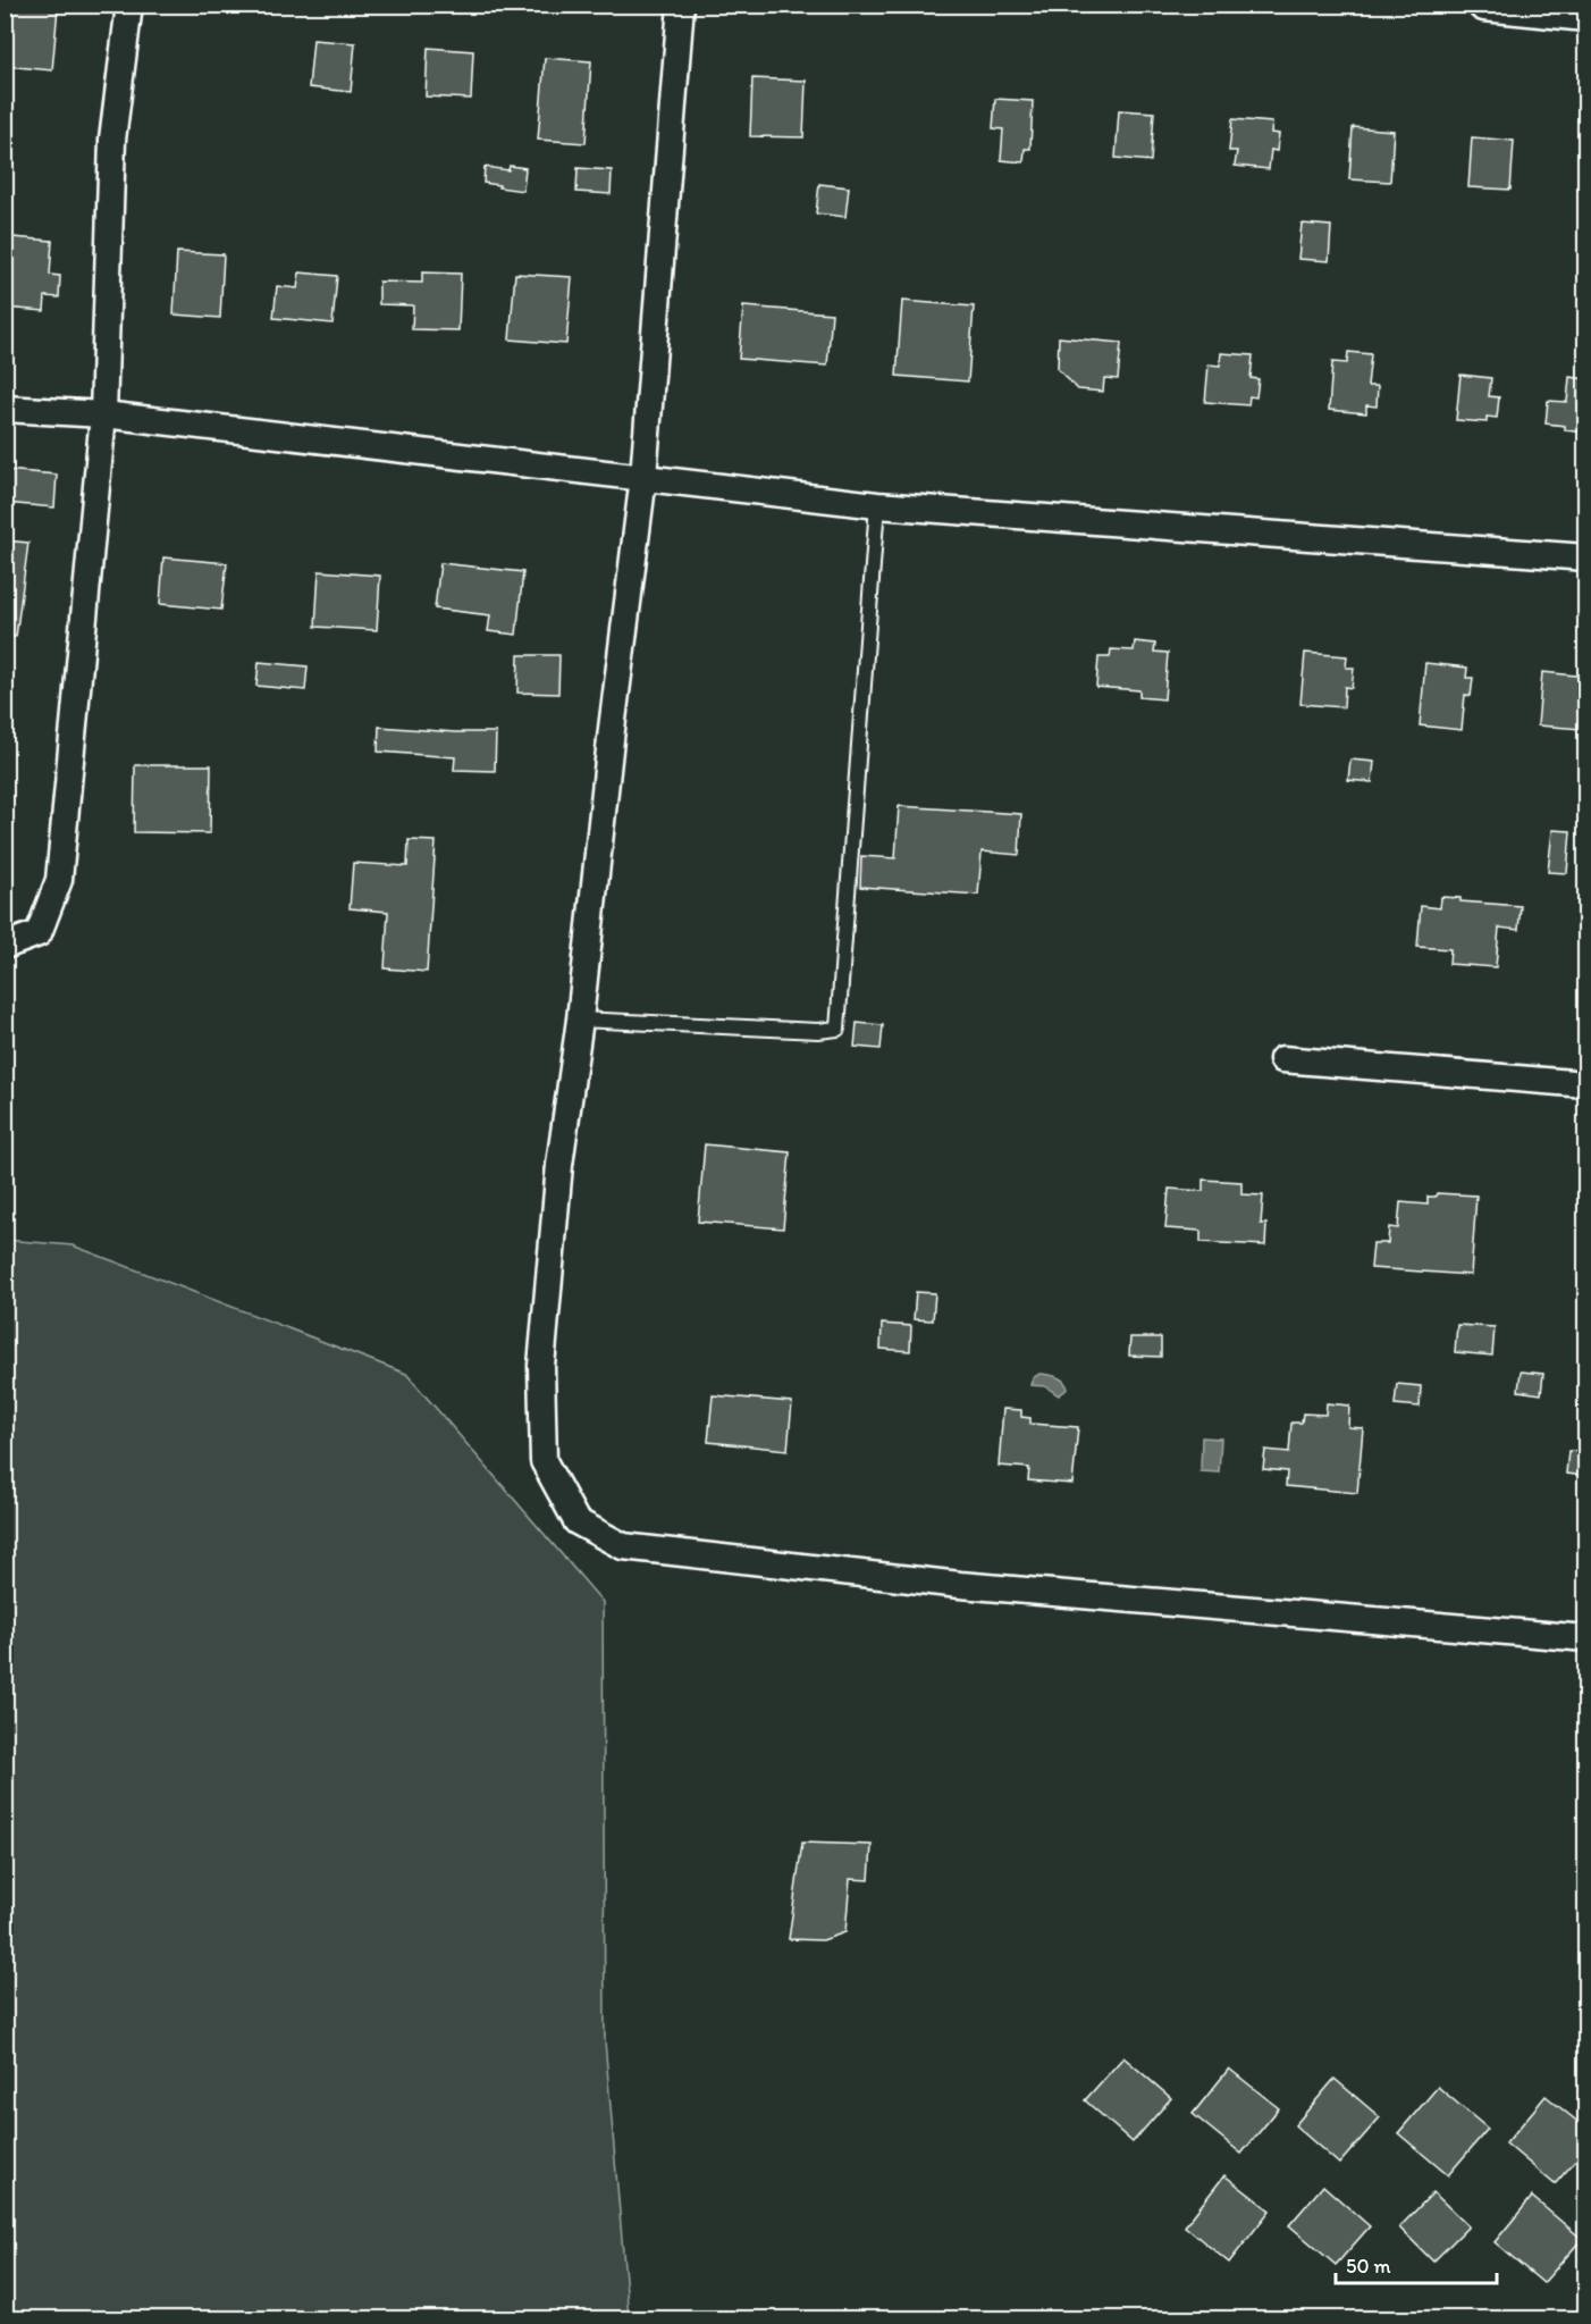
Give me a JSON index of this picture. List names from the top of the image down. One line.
{"scale_bar":"50 m"}
